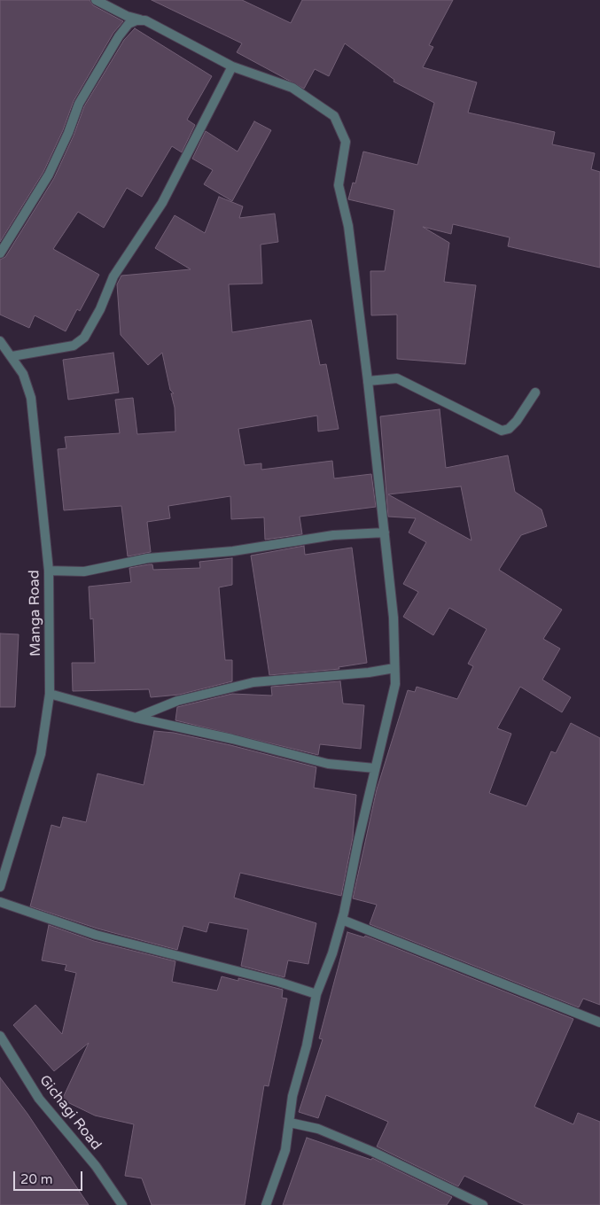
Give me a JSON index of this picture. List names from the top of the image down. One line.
{"streets":{"street":["Manga Road","Gichagi Road"]},"scale_bar":"20 m"}
